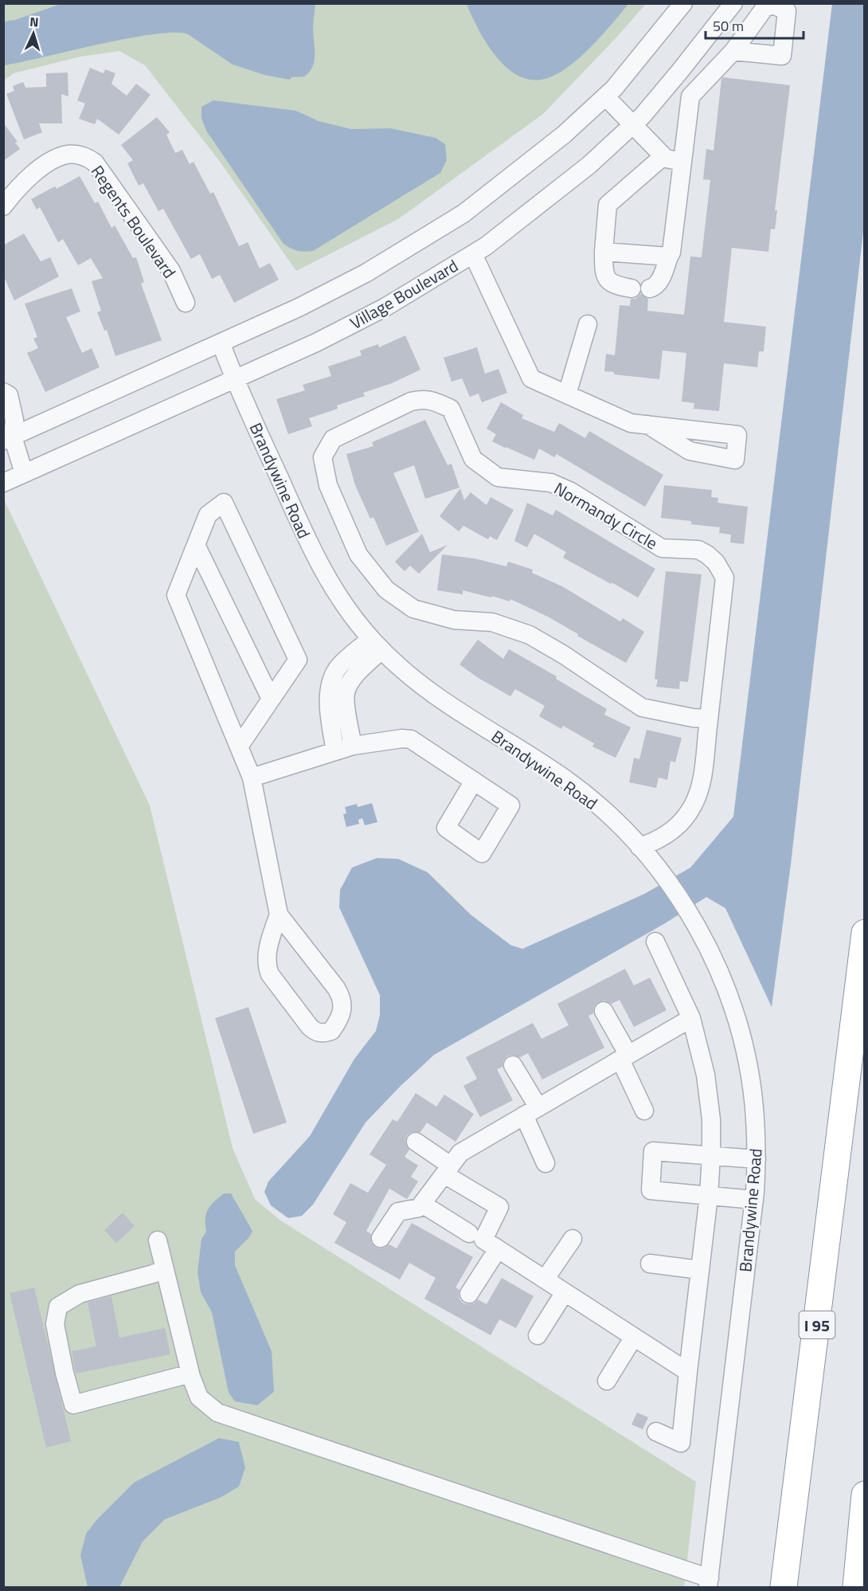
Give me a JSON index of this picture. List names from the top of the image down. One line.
{"streets":{"highway":["I 95"],"street":["Regents Boulevard","Village Boulevard","Brandywine Road","Normandy Circle"]},"crossings":[["Village Boulevard","Brandywine Road"],["Brandywine Road","Normandy Circle"]],"scale_bar":"50 m","north":"top"}
